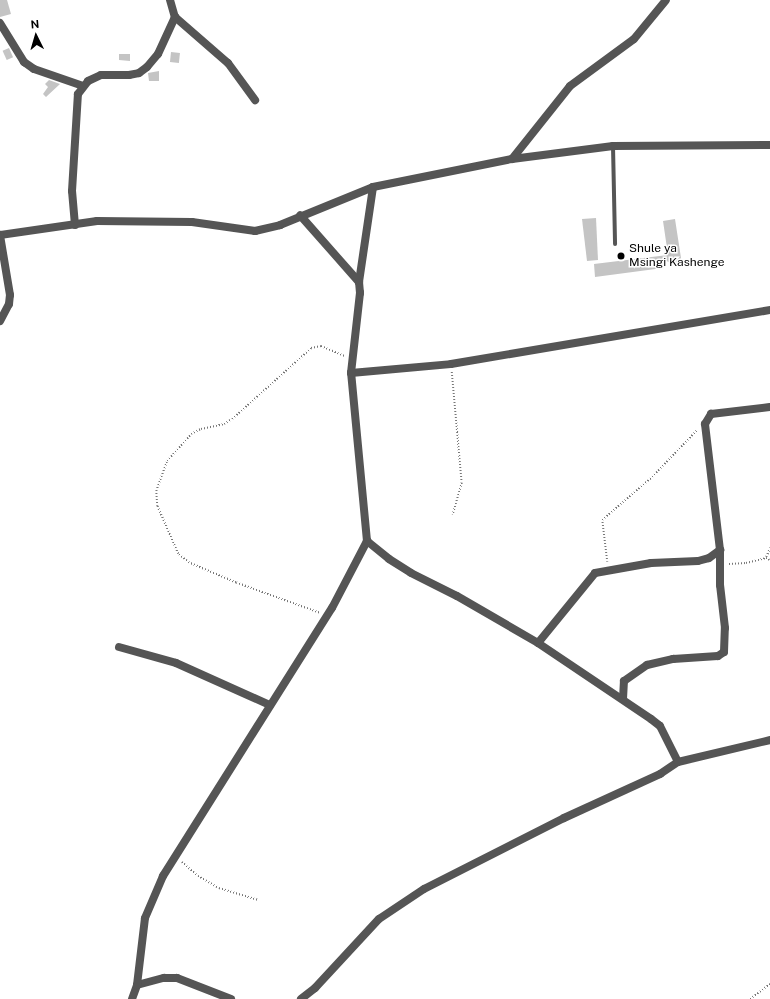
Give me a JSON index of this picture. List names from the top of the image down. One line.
{"places":["Shule ya Msingi Kashenge"],"north":"top"}
